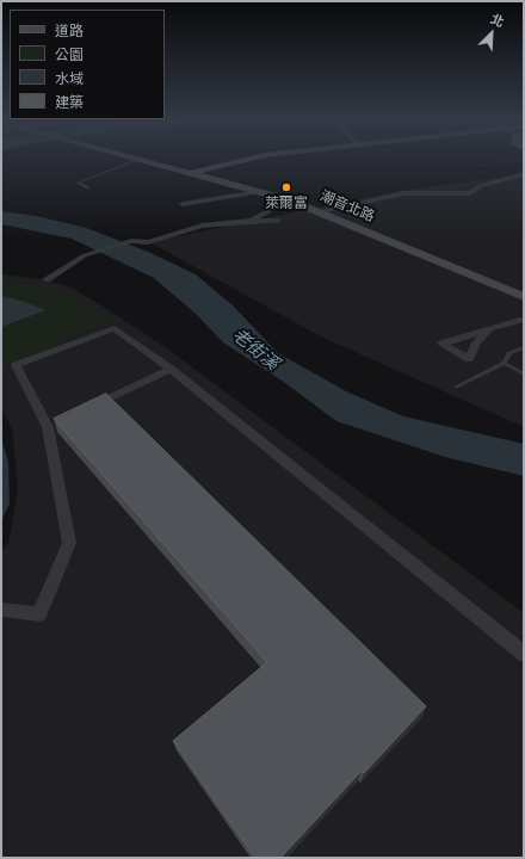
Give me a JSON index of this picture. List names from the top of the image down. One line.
{"streets":{"street":["潮音北路"]},"water":["老街溪"],"places":["萊爾富"],"legend":["道路","公園","水域","建築"],"north":"top right"}
